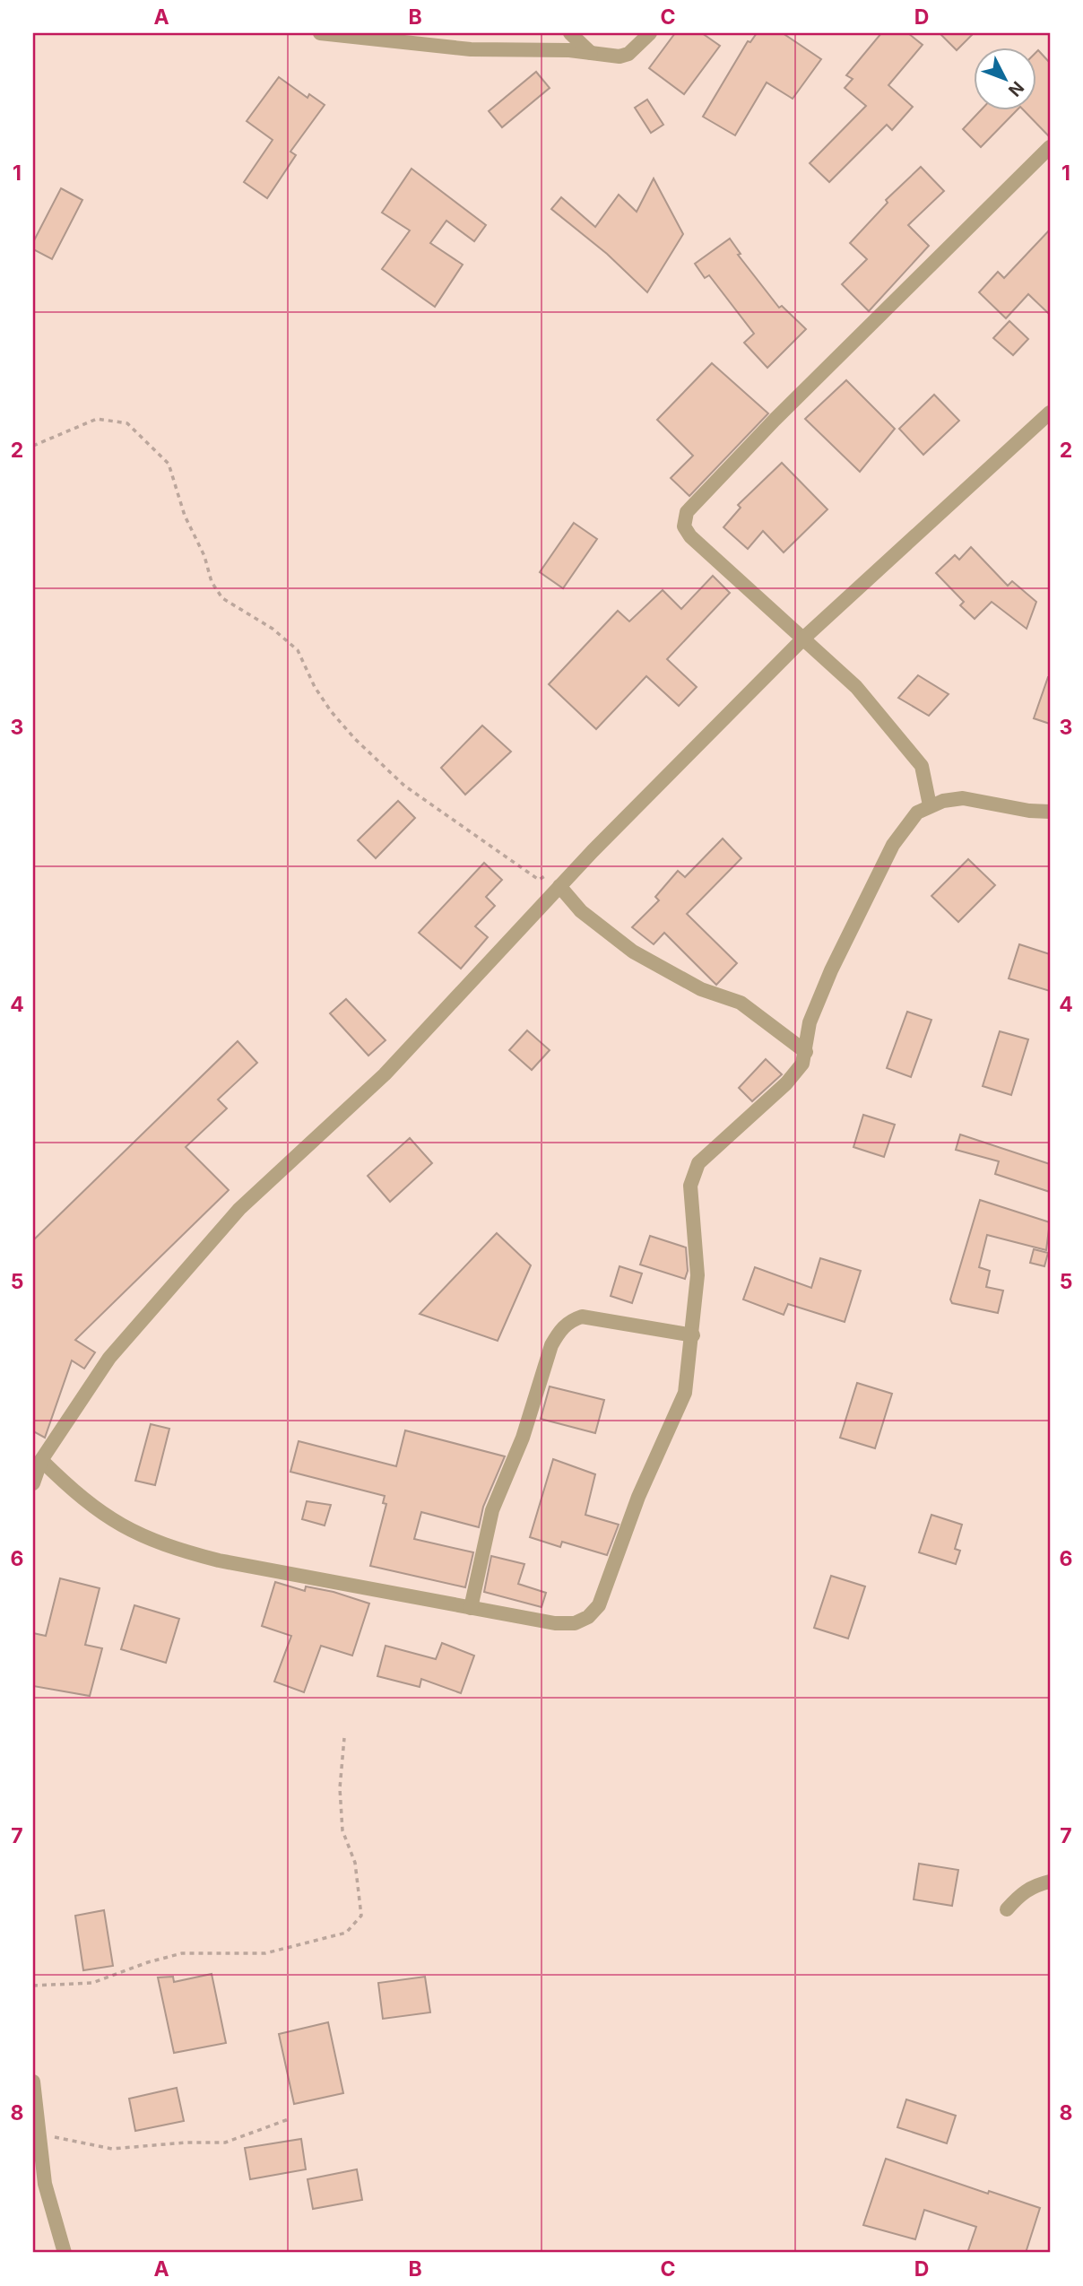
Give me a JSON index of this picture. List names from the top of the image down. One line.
{"north":"bottom right","grid":{"columns":["A","B","C","D"],"rows":["1","2","3","4","5","6","7","8"]}}
